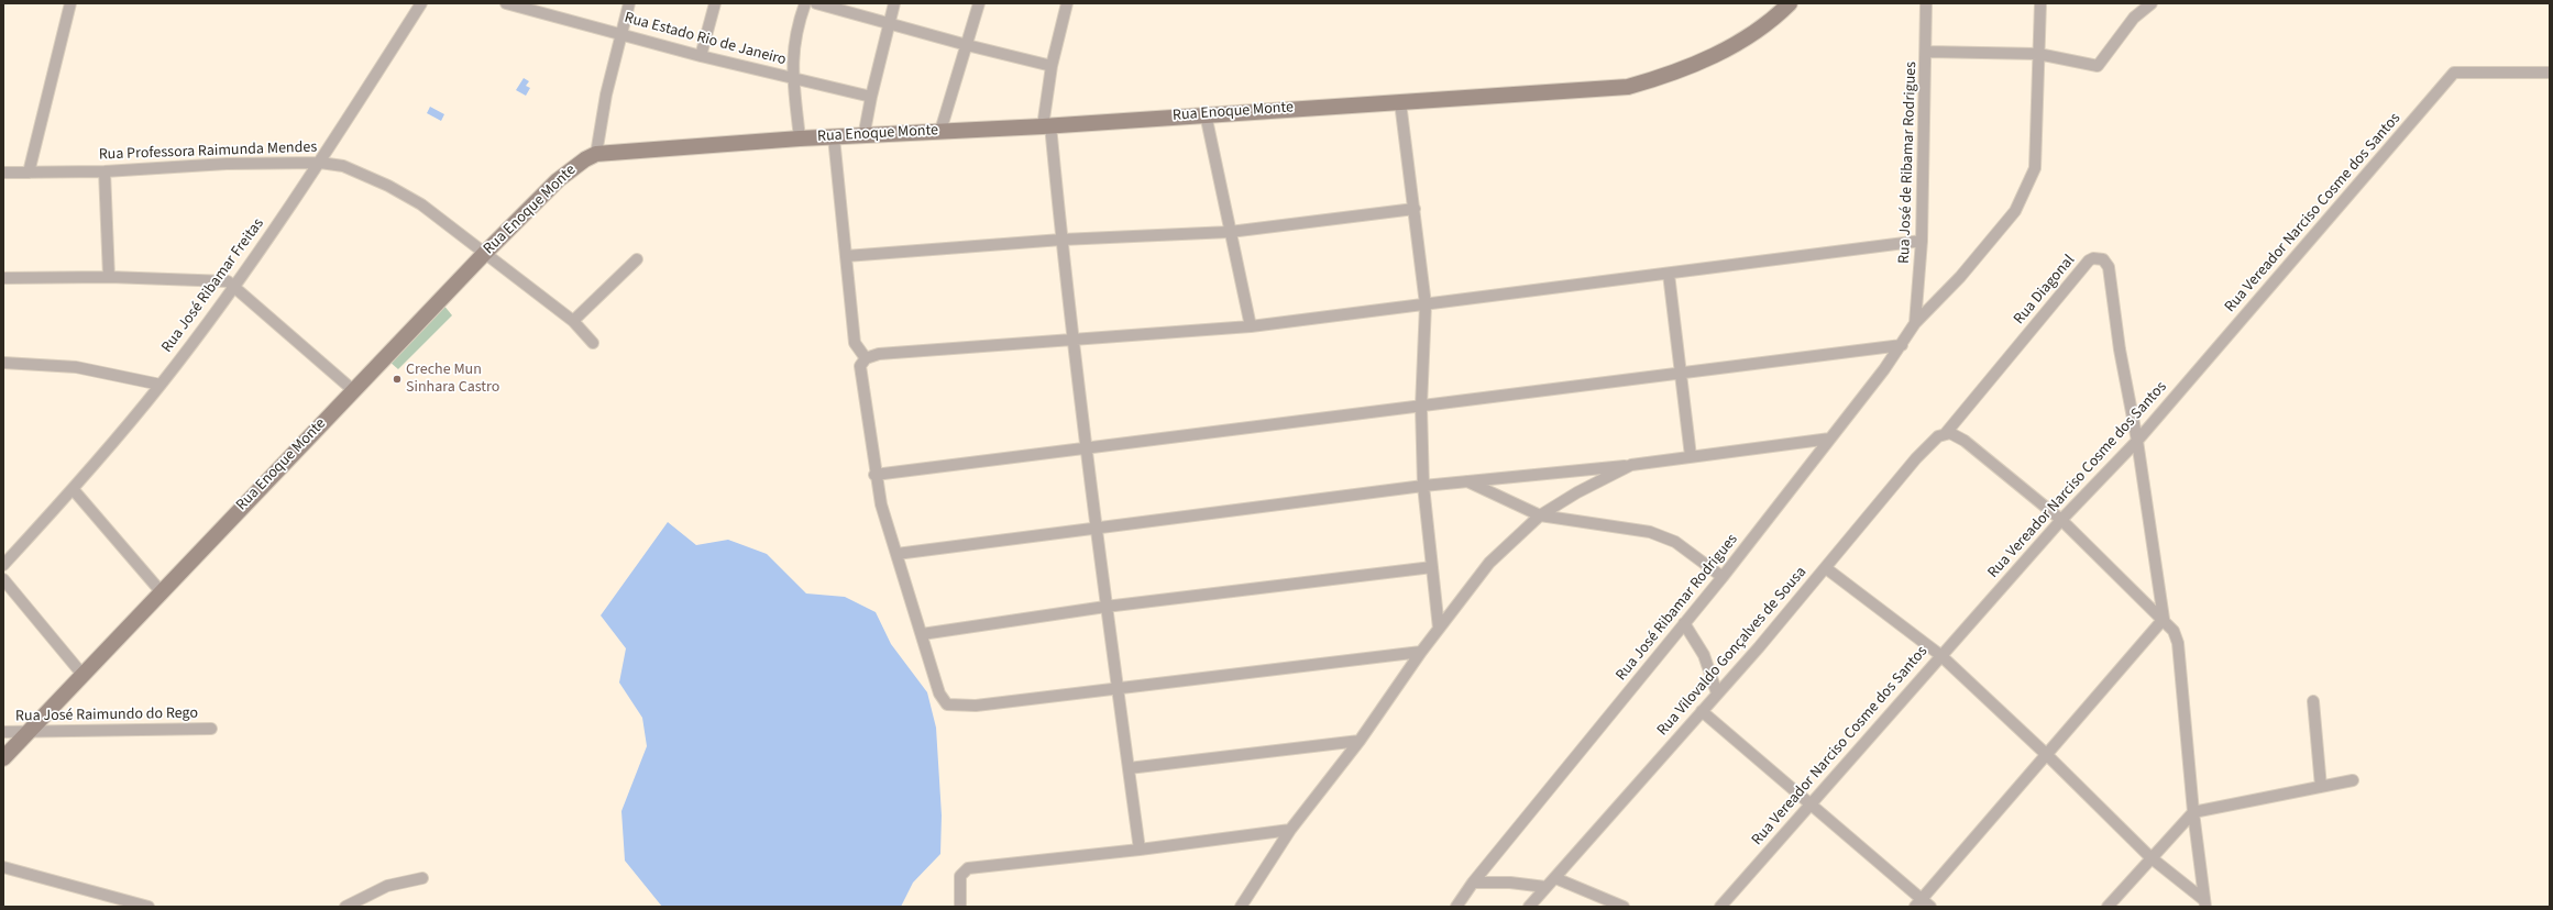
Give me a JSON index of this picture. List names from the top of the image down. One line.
{"streets":{"main road":["Rua Enoque Monte"],"street":["Rua Estado Rio de Janeiro","Rua Professora Raimunda Mendes","Rua José de Ribamar Rodrigues","Rua Vereador Narciso Cosme dos Santos","Rua José Ribamar Freitas","Rua Diagonal","Rua José Ribamar Rodrigues","Rua Vilovaldo Gonçalves de Sousa","Rua José Raimundo do Rego"]},"crossings":[["Rua Enoque Monte","Rua Professora Raimunda Mendes"],["Rua Enoque Monte","Rua José Raimundo do Rego"],["Rua Professora Raimunda Mendes","Rua José Ribamar Freitas"],["Rua José de Ribamar Rodrigues","Rua José Ribamar Rodrigues"],["Rua Vereador Narciso Cosme dos Santos","Rua Diagonal"],["Rua Diagonal","Rua Vilovaldo Gonçalves de Sousa"]],"places":["Creche Mun Sinhara Castro"]}
